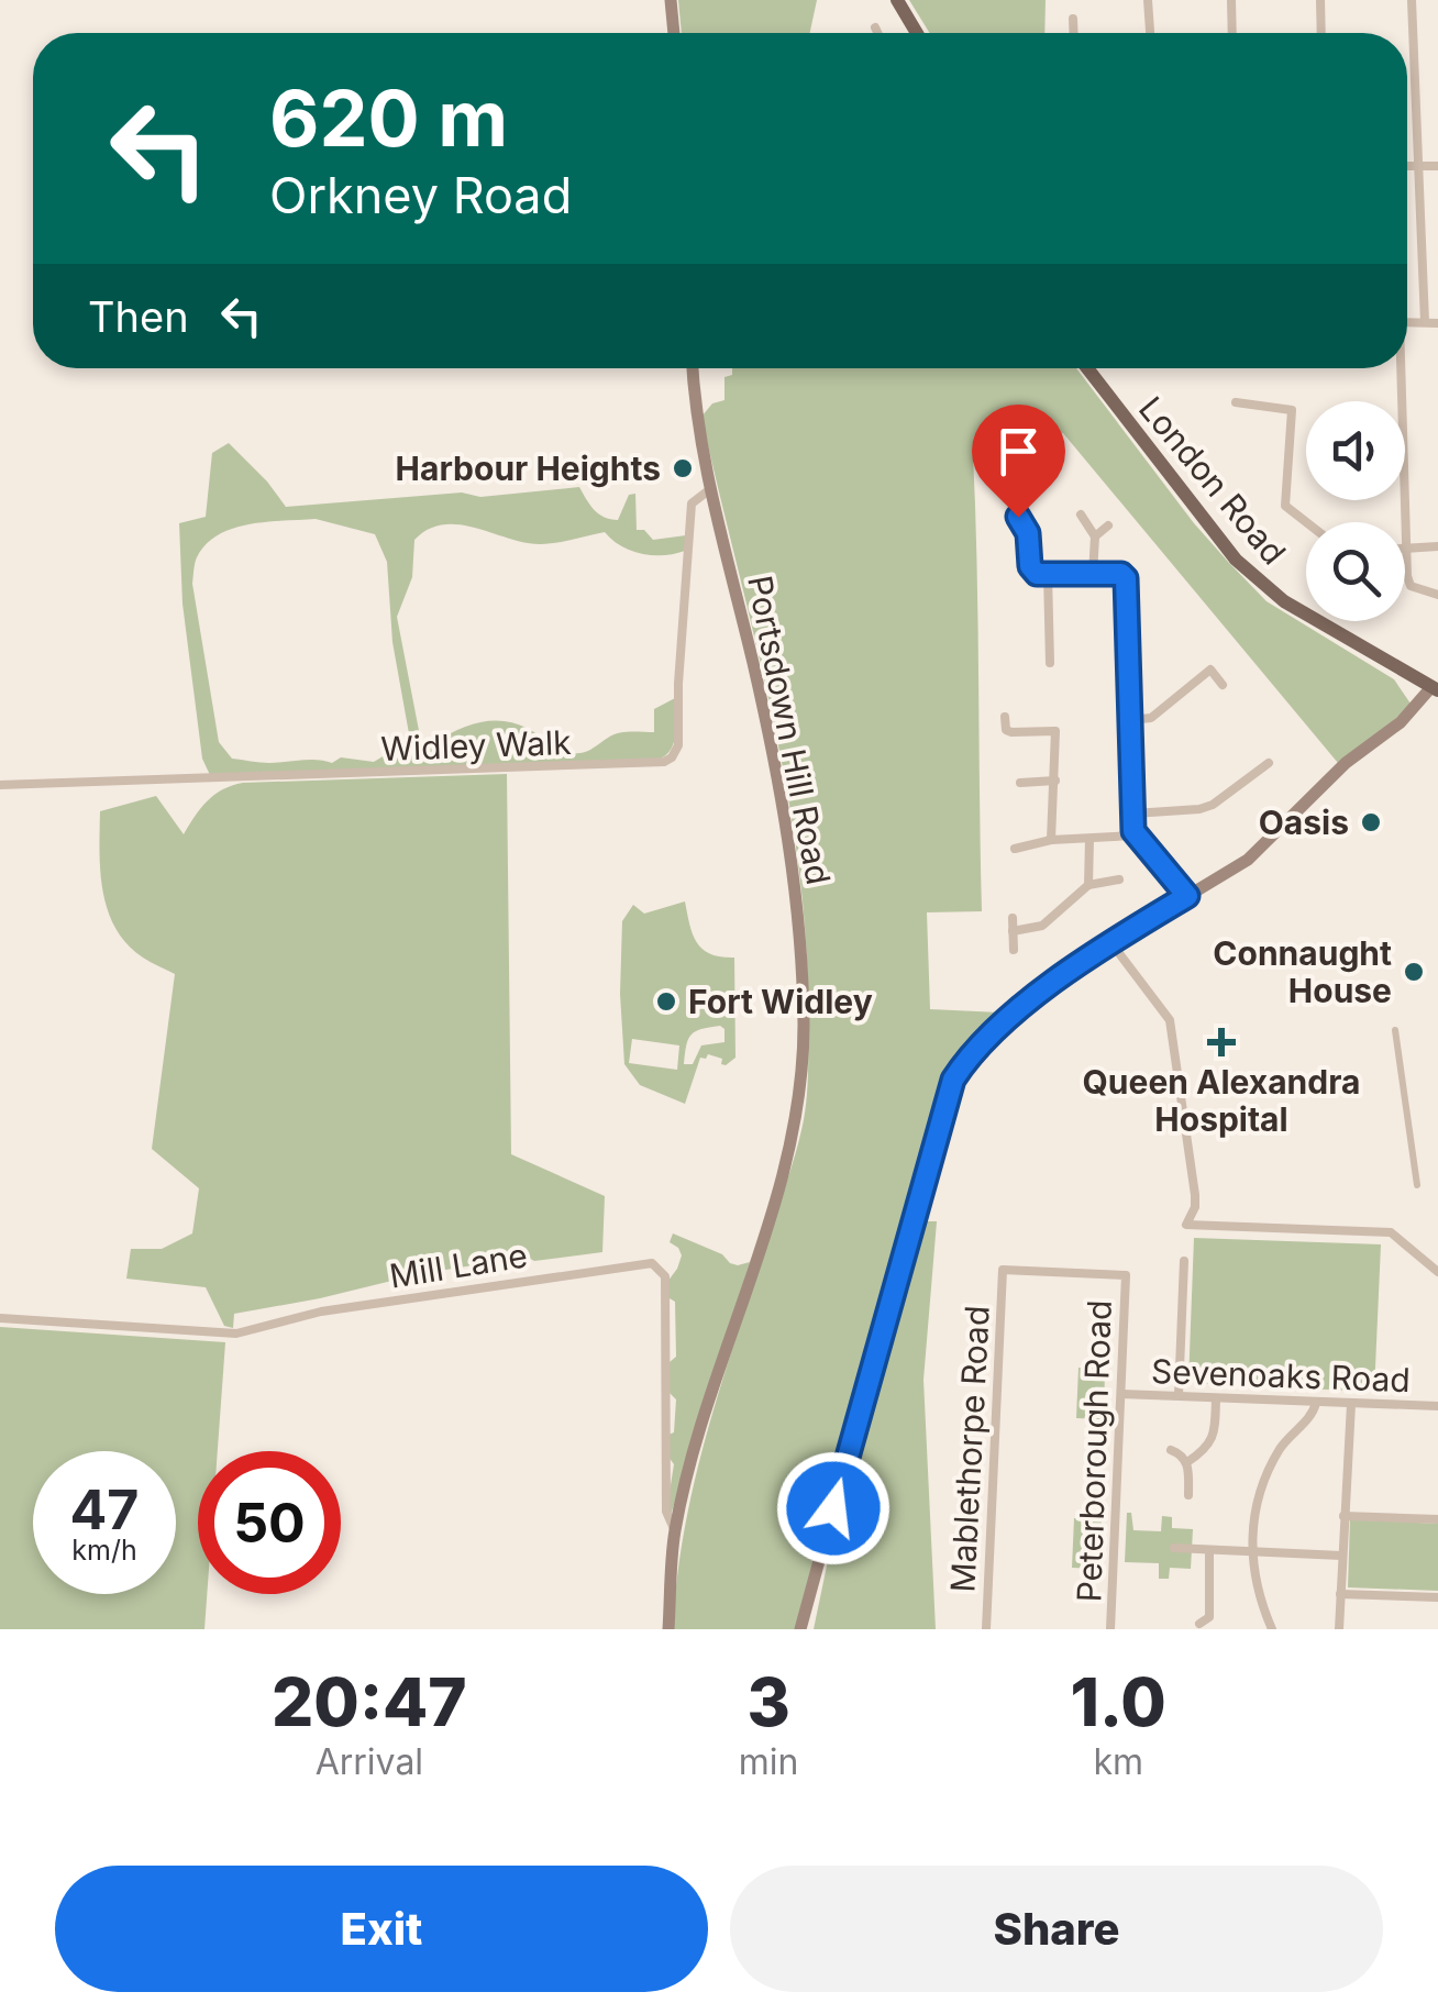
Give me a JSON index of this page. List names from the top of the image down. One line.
{"streets":{"main road":["London Road","Portsdown Hill Road"],"street":["Widley Walk","Mill Lane","Sevenoaks Road","Mablethorpe Road","Peterborough Road"]},"crossings":[["Portsdown Hill Road","Widley Walk"],["Portsdown Hill Road","Mill Lane"],["Sevenoaks Road","Peterborough Road"],["Mablethorpe Road","Peterborough Road"]],"places":{"other":["Harbour Heights","Oasis","Connaught House","Fort Widley"],"health":["Queen Alexandra Hospital"]},"page":{"turn":["620 m","Orkney Road"],"then":"Then","speed":"47 km/h","limit":"50","eta":["20:47","Arrival","3","min","1.0","km"],"buttons":["Exit","Share"]}}
